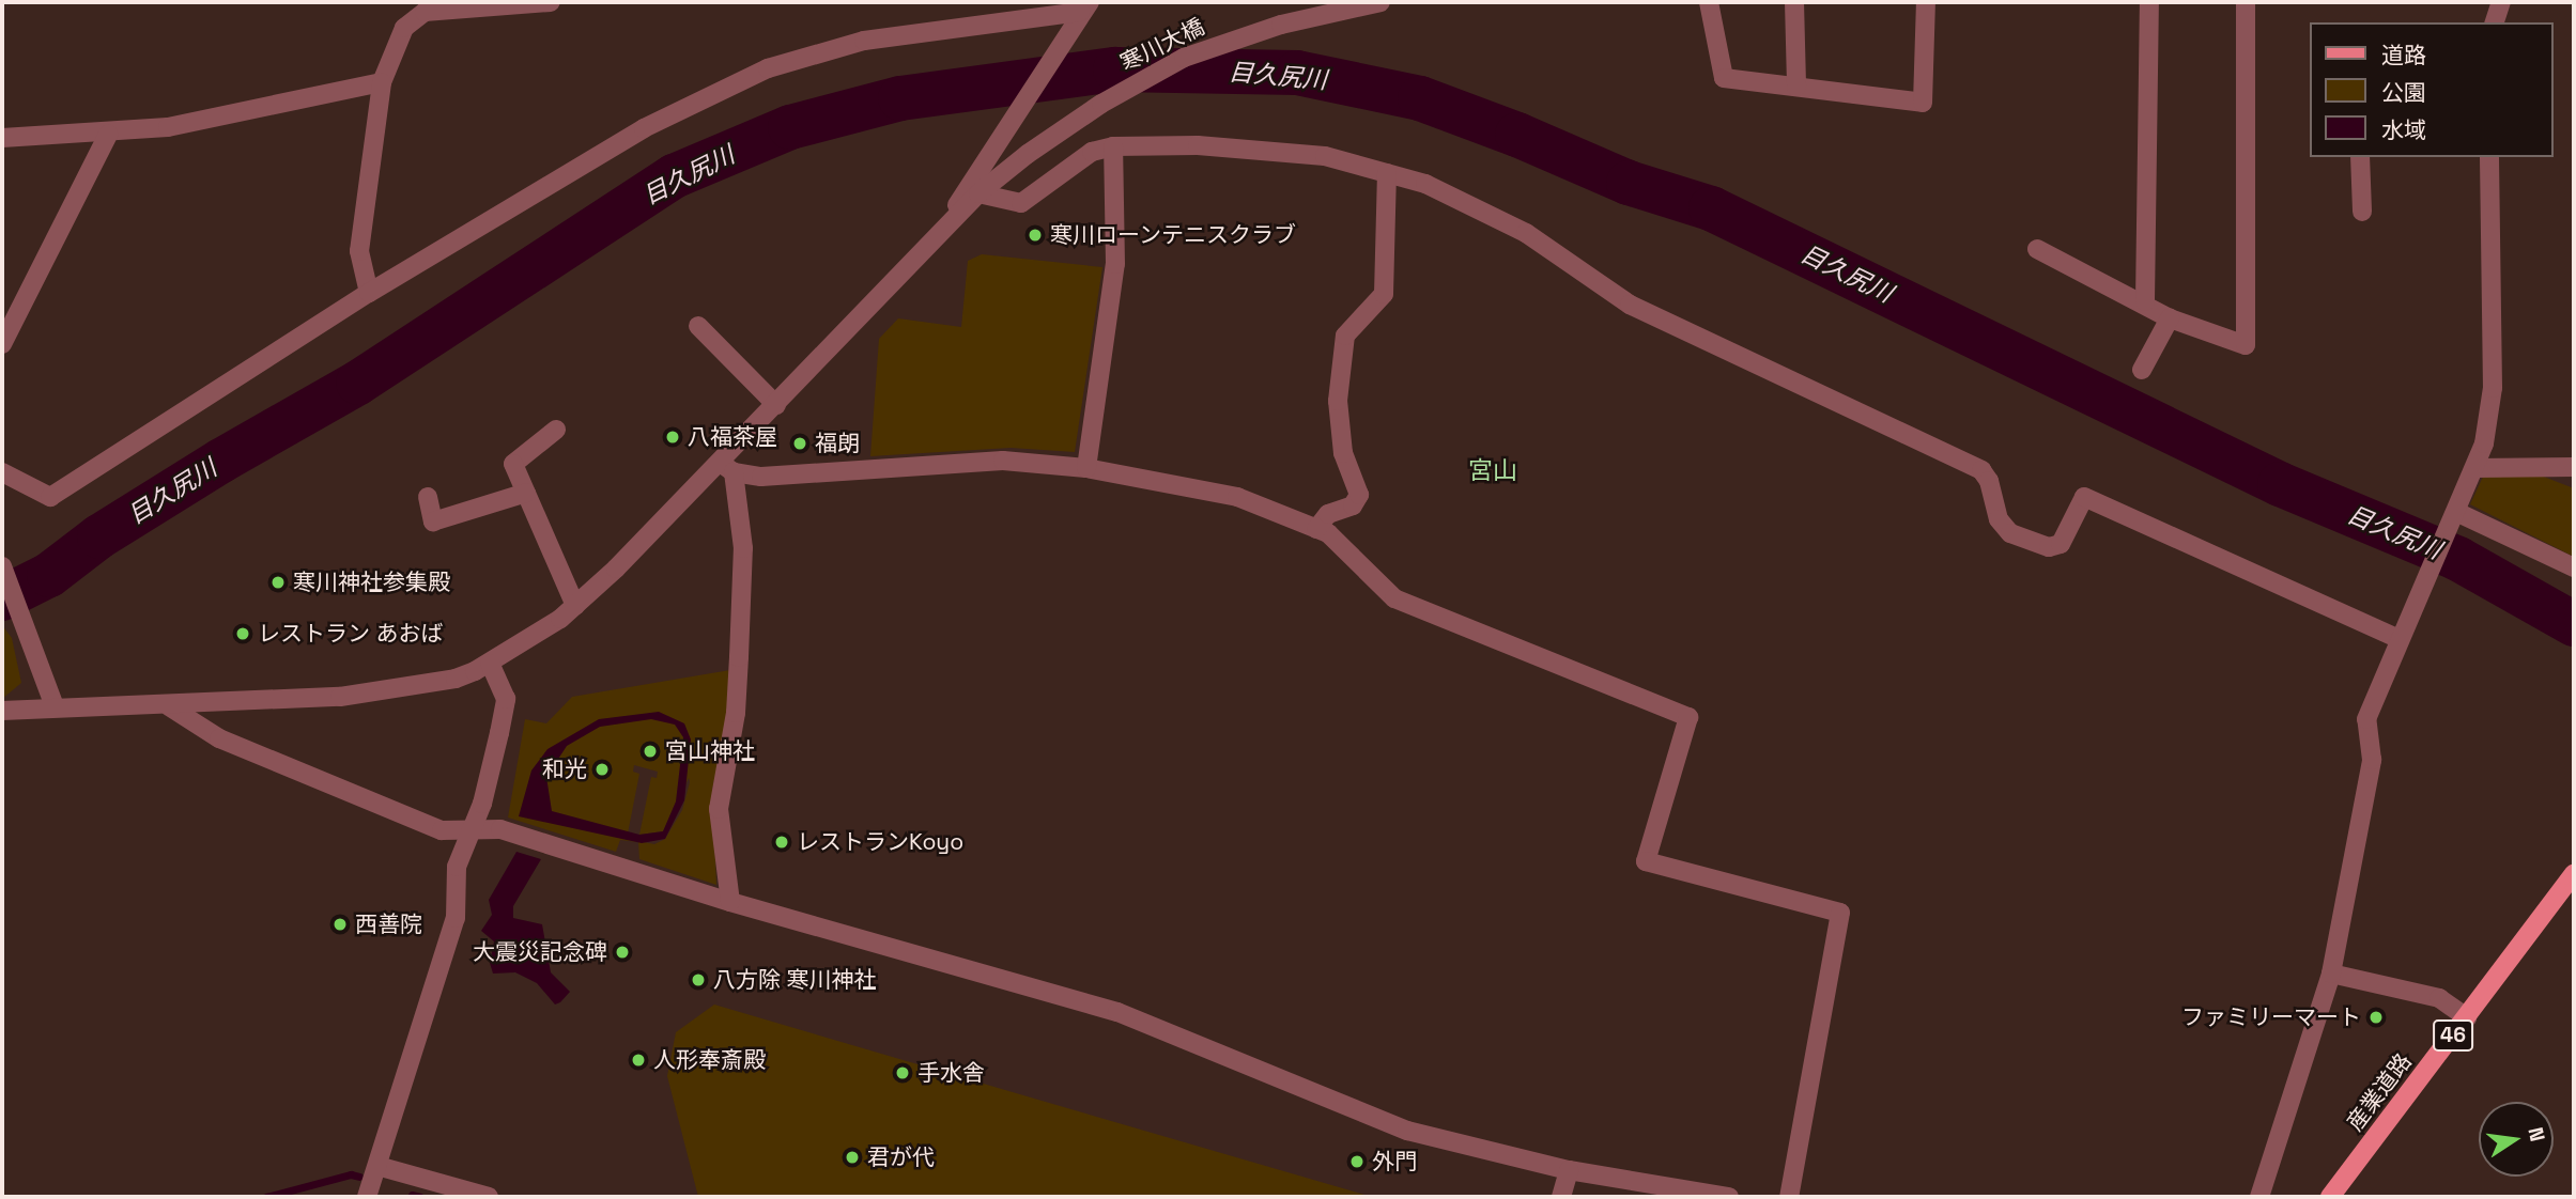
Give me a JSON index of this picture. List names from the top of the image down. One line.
{"streets":{"main road":["46","産業道路"],"street":["寒川大橋"]},"districts":["宮山"],"water":["目久尻川"],"places":["寒川ローンテニスクラブ","八福茶屋","福朗","寒川神社参集殿","レストラン あおば","宮山神社","和光","レストランKoyo","西善院","大震災記念碑","八方除 寒川神社","ファミリーマート","人形奉斎殿","手水舎","君が代","外門"],"legend":["道路","公園","水域"],"north":"right"}
